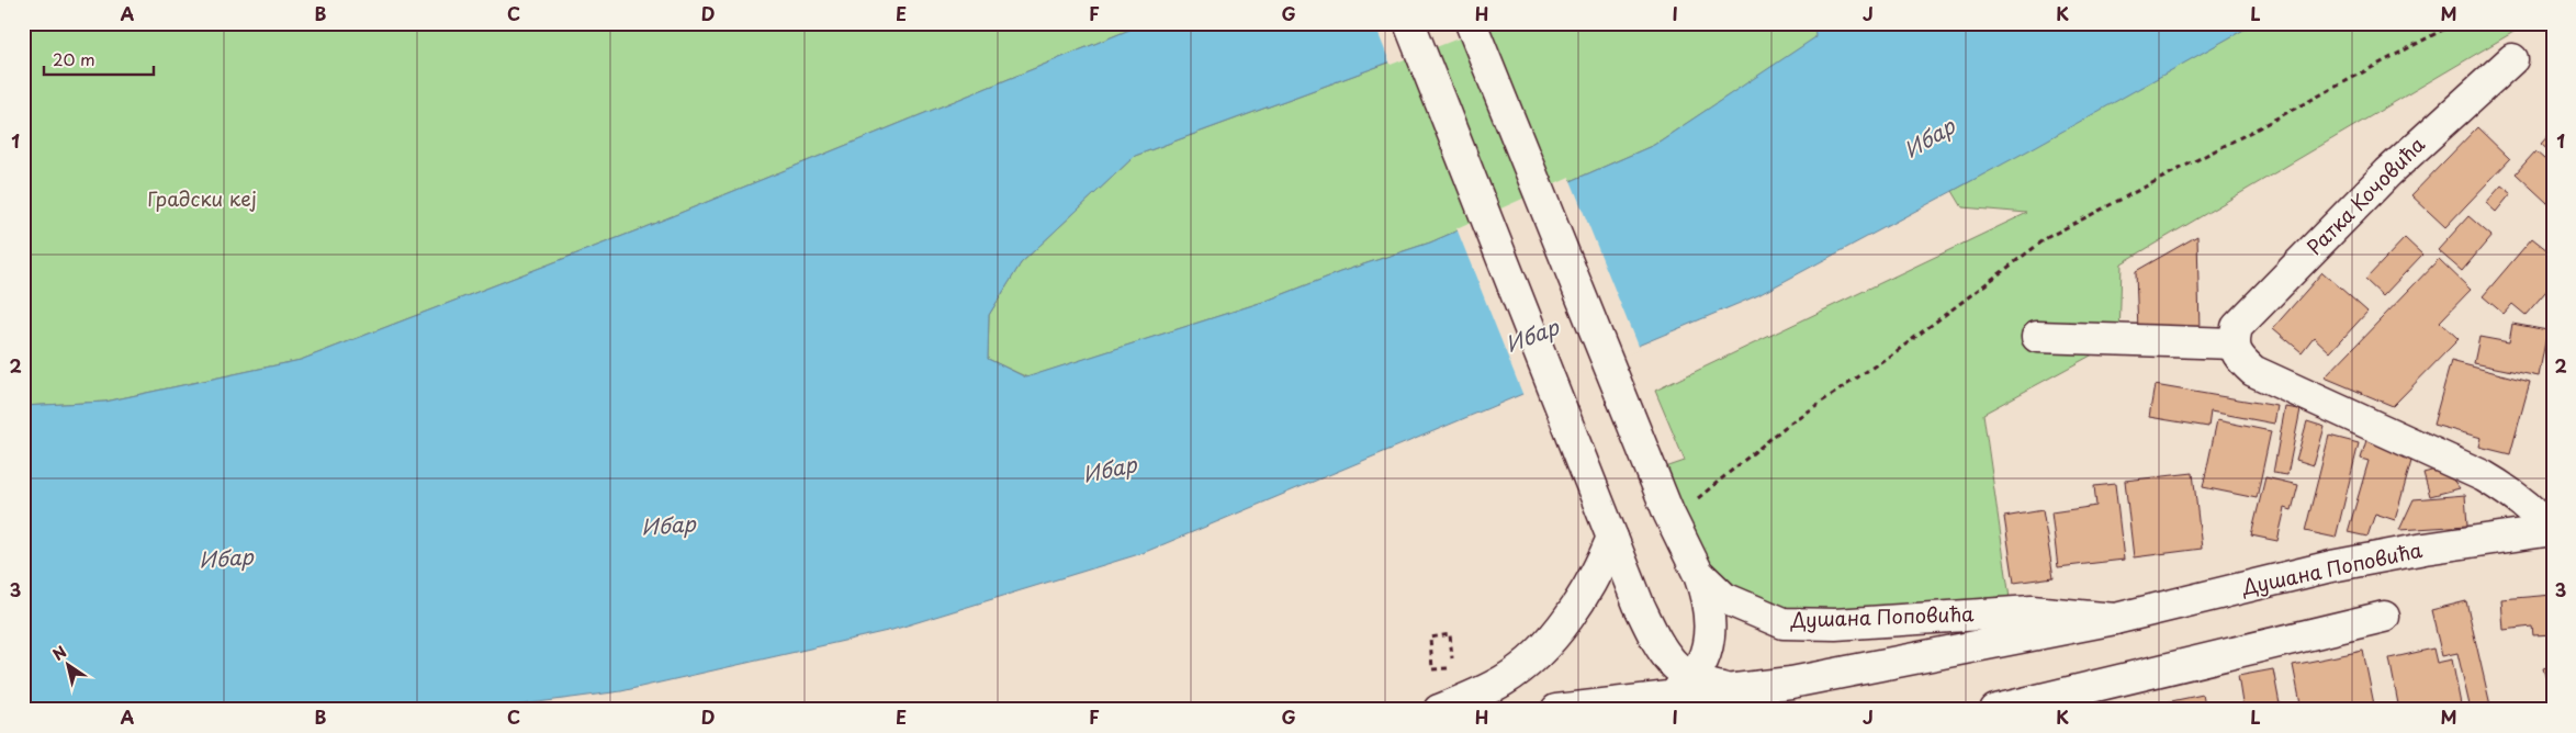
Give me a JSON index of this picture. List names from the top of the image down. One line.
{"streets":{"main road":["Ратка Кочовића","Душана Поповића"]},"water":["Ибар"],"parks":["Градски кеј"],"scale_bar":"20 m","north":"top left","grid":{"columns":["A","B","C","D","E","F","G","H","I","J","K","L","M"],"rows":["1","2","3"]}}
